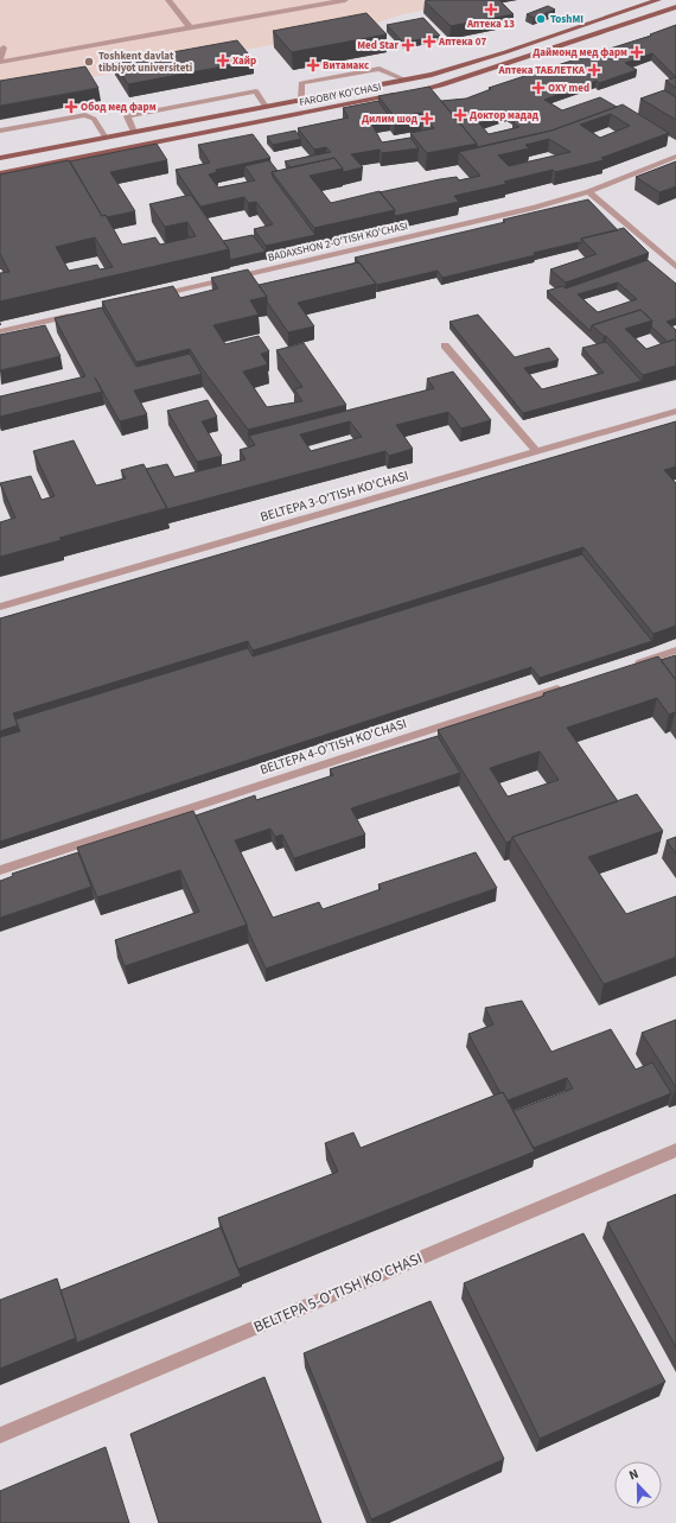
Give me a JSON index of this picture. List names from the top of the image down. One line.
{"streets":{"main road":["FAROBIY KO'CHASI"],"street":["BADAXSHON 2-O'TISH KO'CHASI","BELTEPA 3-O'TISH KO'CHASI","BELTEPA 4-O'TISH KO'CHASI","BELTEPA 5-O'TISH KO'CHASI"]},"places":{"health":["Аптека 13","Аптека 07","Med Star","Даймонд мед фарм","Хайр","Витамакс","Аптека ТАБЛЕТКА","OXY med","Обод мед фарм","Доктор мадад","Дилим шод"],"other":["ToshMI","Toshkent davlat tibbiyot universiteti"]},"north":"top"}
